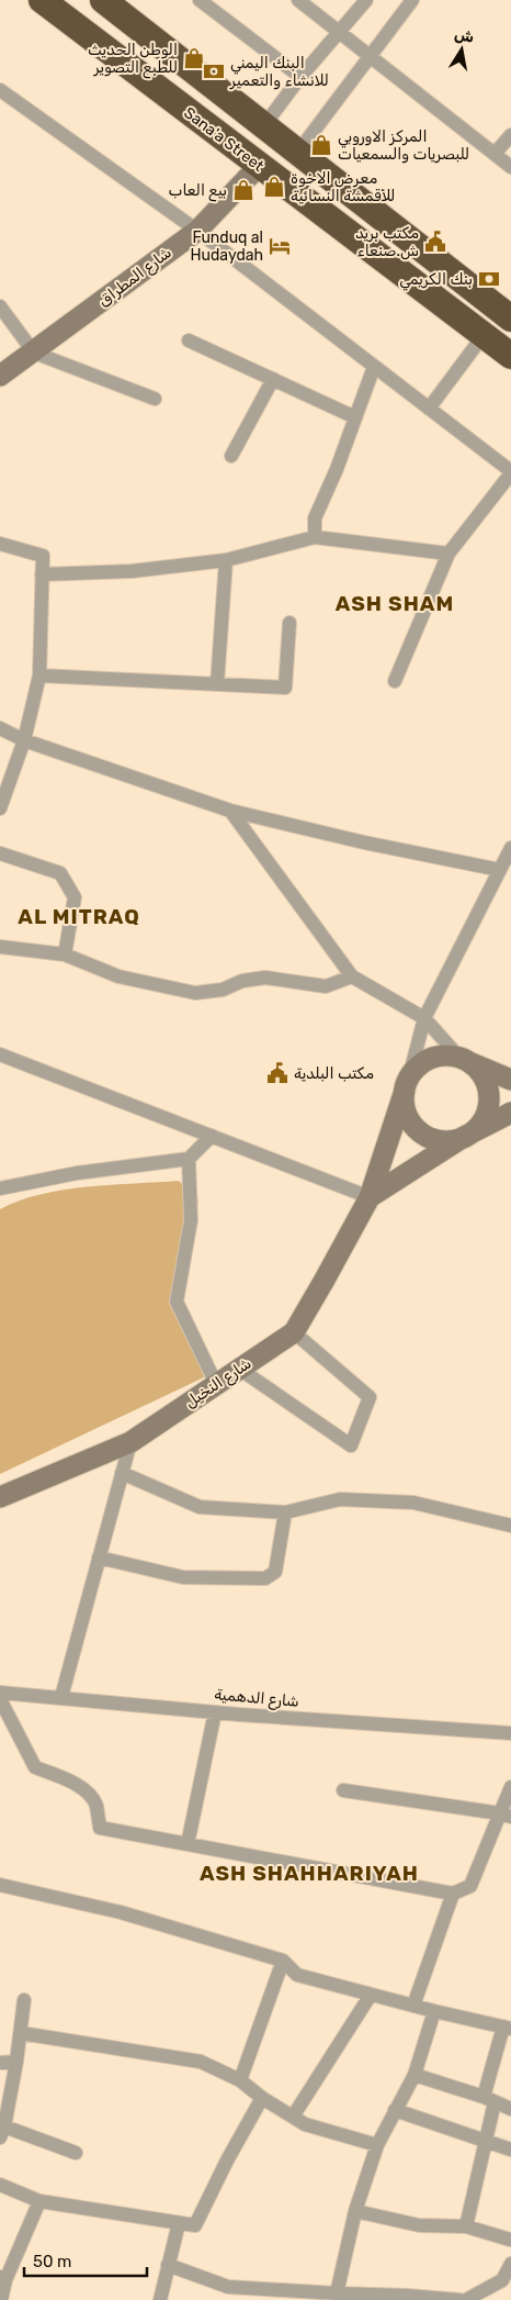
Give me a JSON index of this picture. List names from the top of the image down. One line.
{"streets":{"highway":["Sana'a Street"],"street":["شارع المطراق","شارع النخيل","شارع الدهمية"]},"crossings":[["Sana'a Street","شارع المطراق"]],"districts":["ASH SHAM","AL MITRAQ","ASH SHAHHARIYAH"],"places":{"shop":["الوطن الحديث للطبع التصوير","المركز الاوروبي للبصريات والسمعيات","معرض الاخوة للأقمشة النسائية","بيع العاب"],"bank":["البنك اليمني للانشاء والتعمير","بنك الكريمي"],"public building":["مكتب بريد ش.صنعاء","مكتب البلدية"],"hotel":["Funduq al Hudaydah"]},"scale_bar":"50 m","north":"top"}
